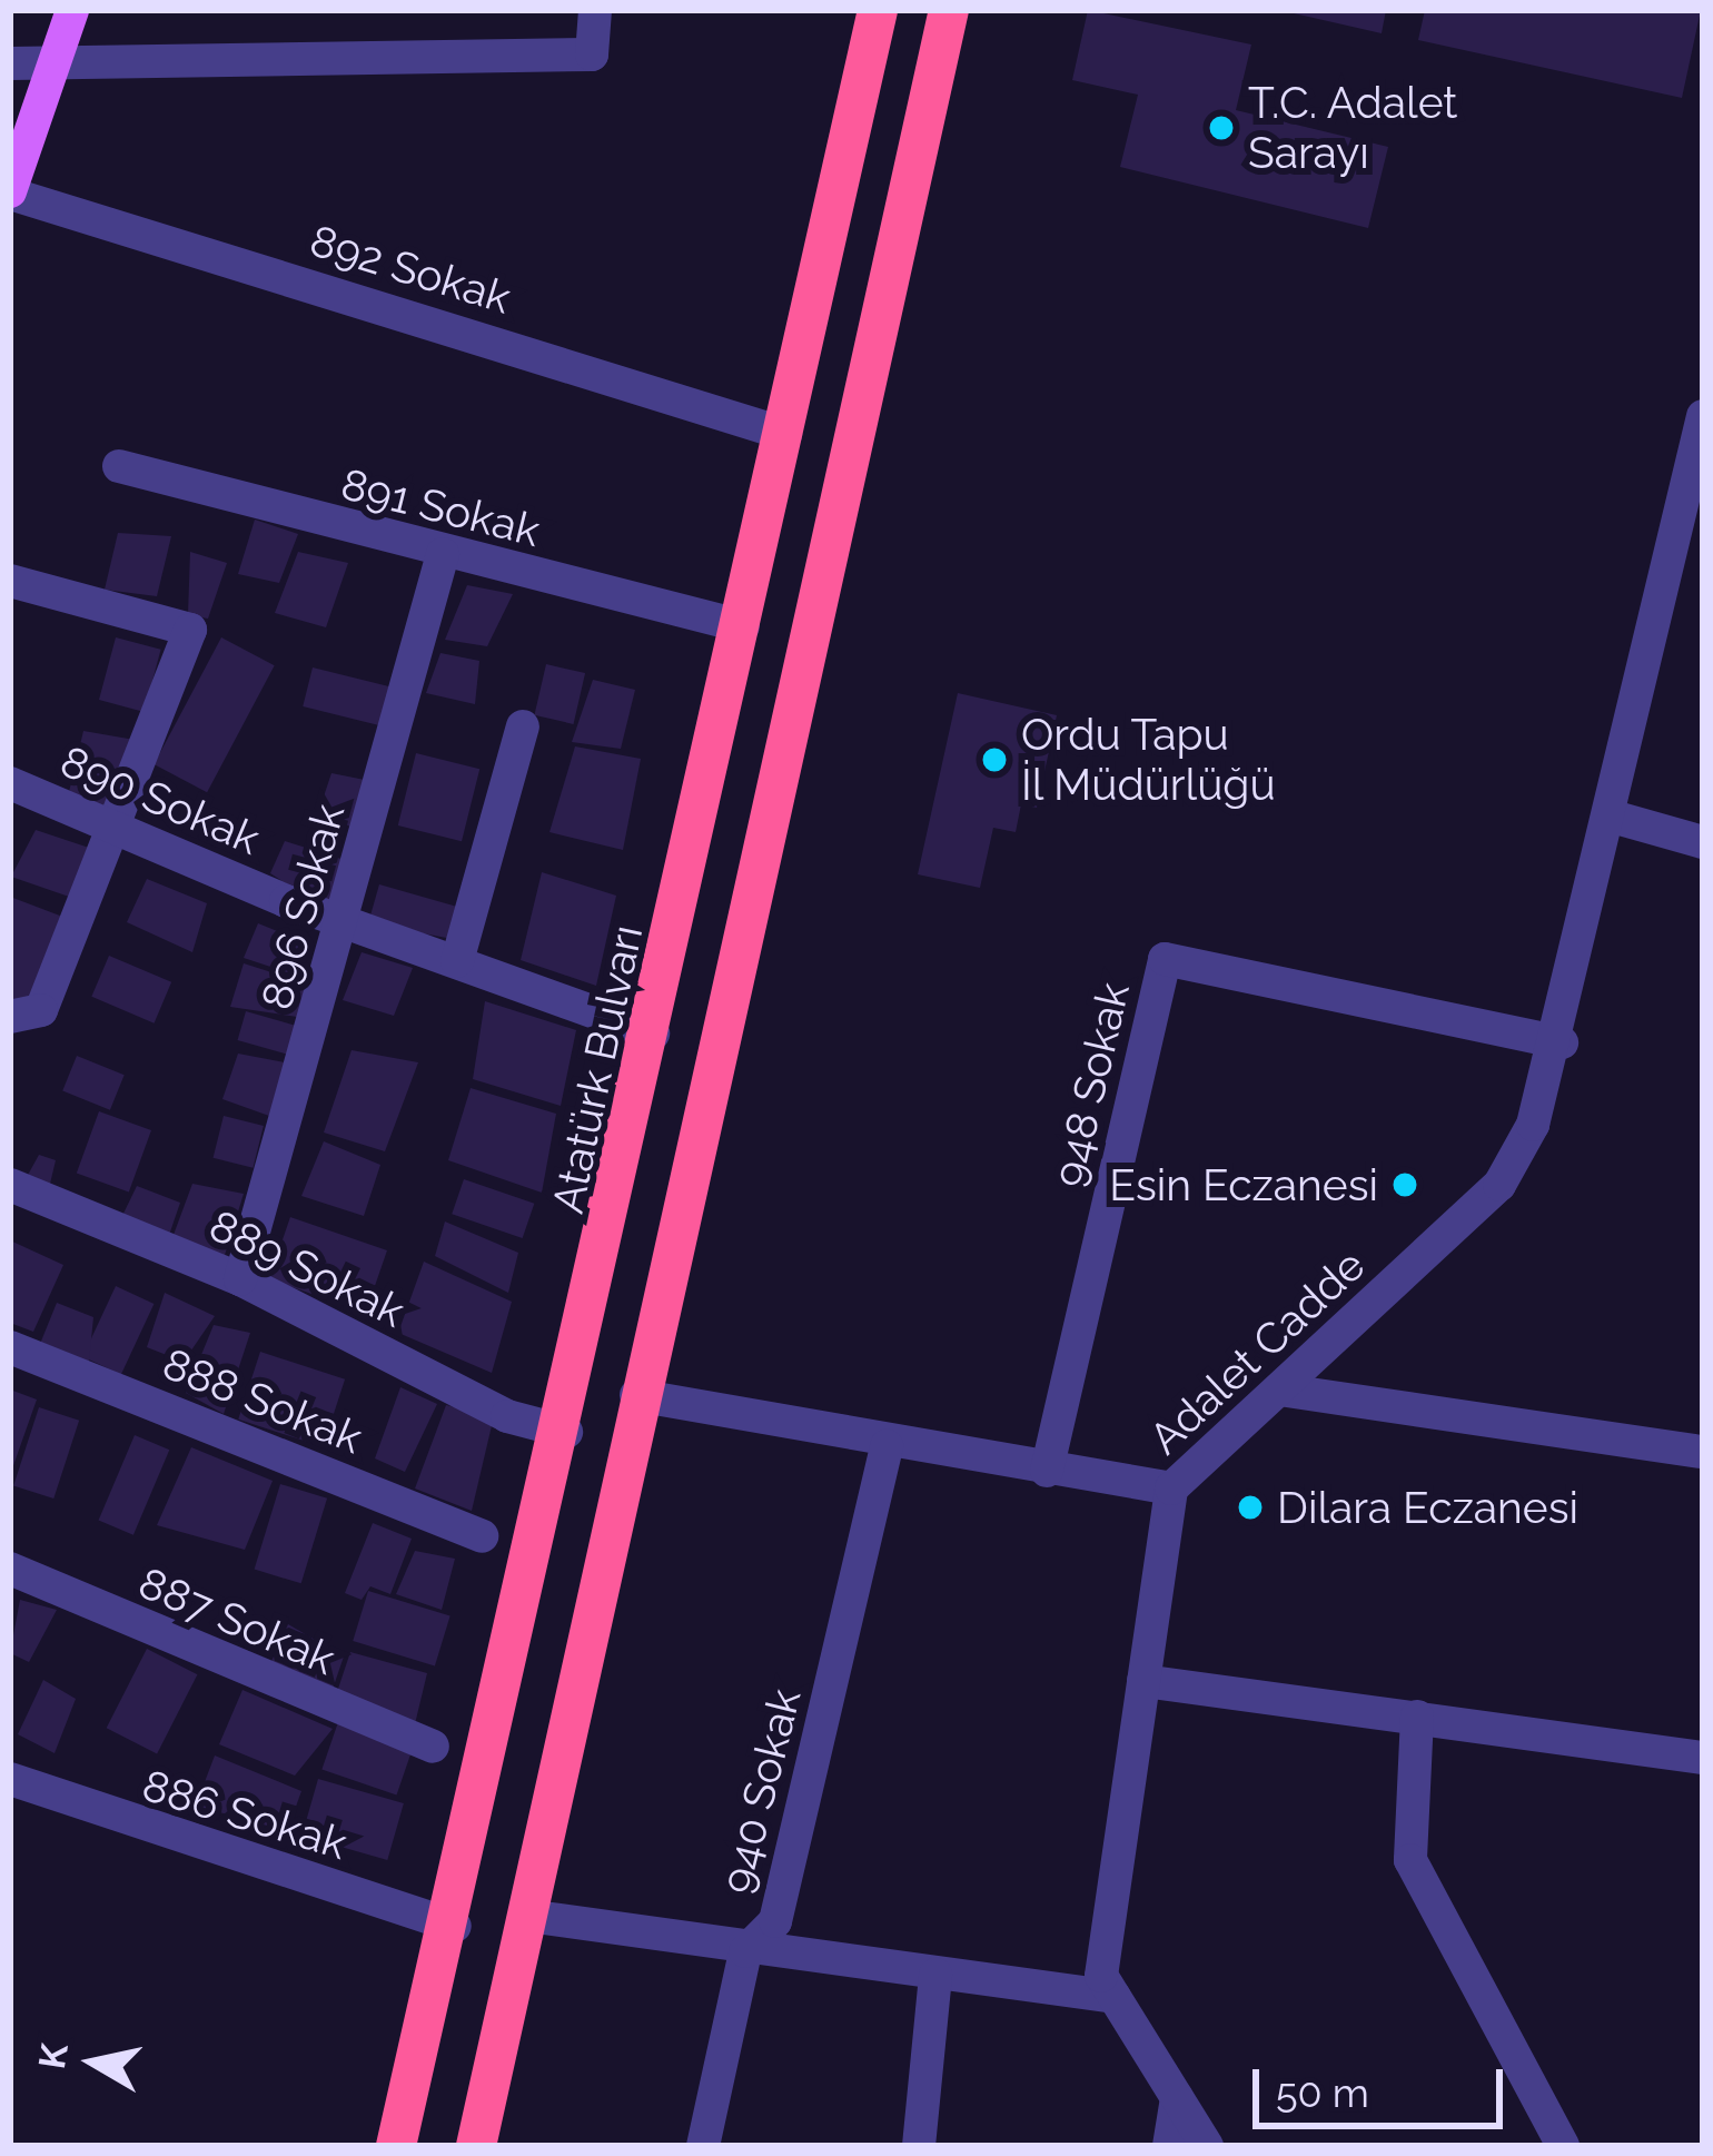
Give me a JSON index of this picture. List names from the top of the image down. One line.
{"streets":{"highway":["Atatürk Bulvarı"],"street":["892 Sokak","891 Sokak","890 Sokak","896 Sokak","948 Sokak","889 Sokak","Adalet Cadde","888 Sokak","887 Sokak","940 Sokak","886 Sokak"]},"crossings":[["892 Sokak","Atatürk Bulvarı"],["891 Sokak","896 Sokak"],["891 Sokak","Atatürk Bulvarı"],["890 Sokak","896 Sokak"],["890 Sokak","Atatürk Bulvarı"],["896 Sokak","889 Sokak"],["Atatürk Bulvarı","889 Sokak"],["Atatürk Bulvarı","886 Sokak"],["948 Sokak","Adalet Cadde"]],"places":["T.C. Adalet Sarayı","Ordu Tapu İl Müdürlüğü","Esin Eczanesi","Dilara Eczanesi"],"scale_bar":"50 m","north":"left"}
